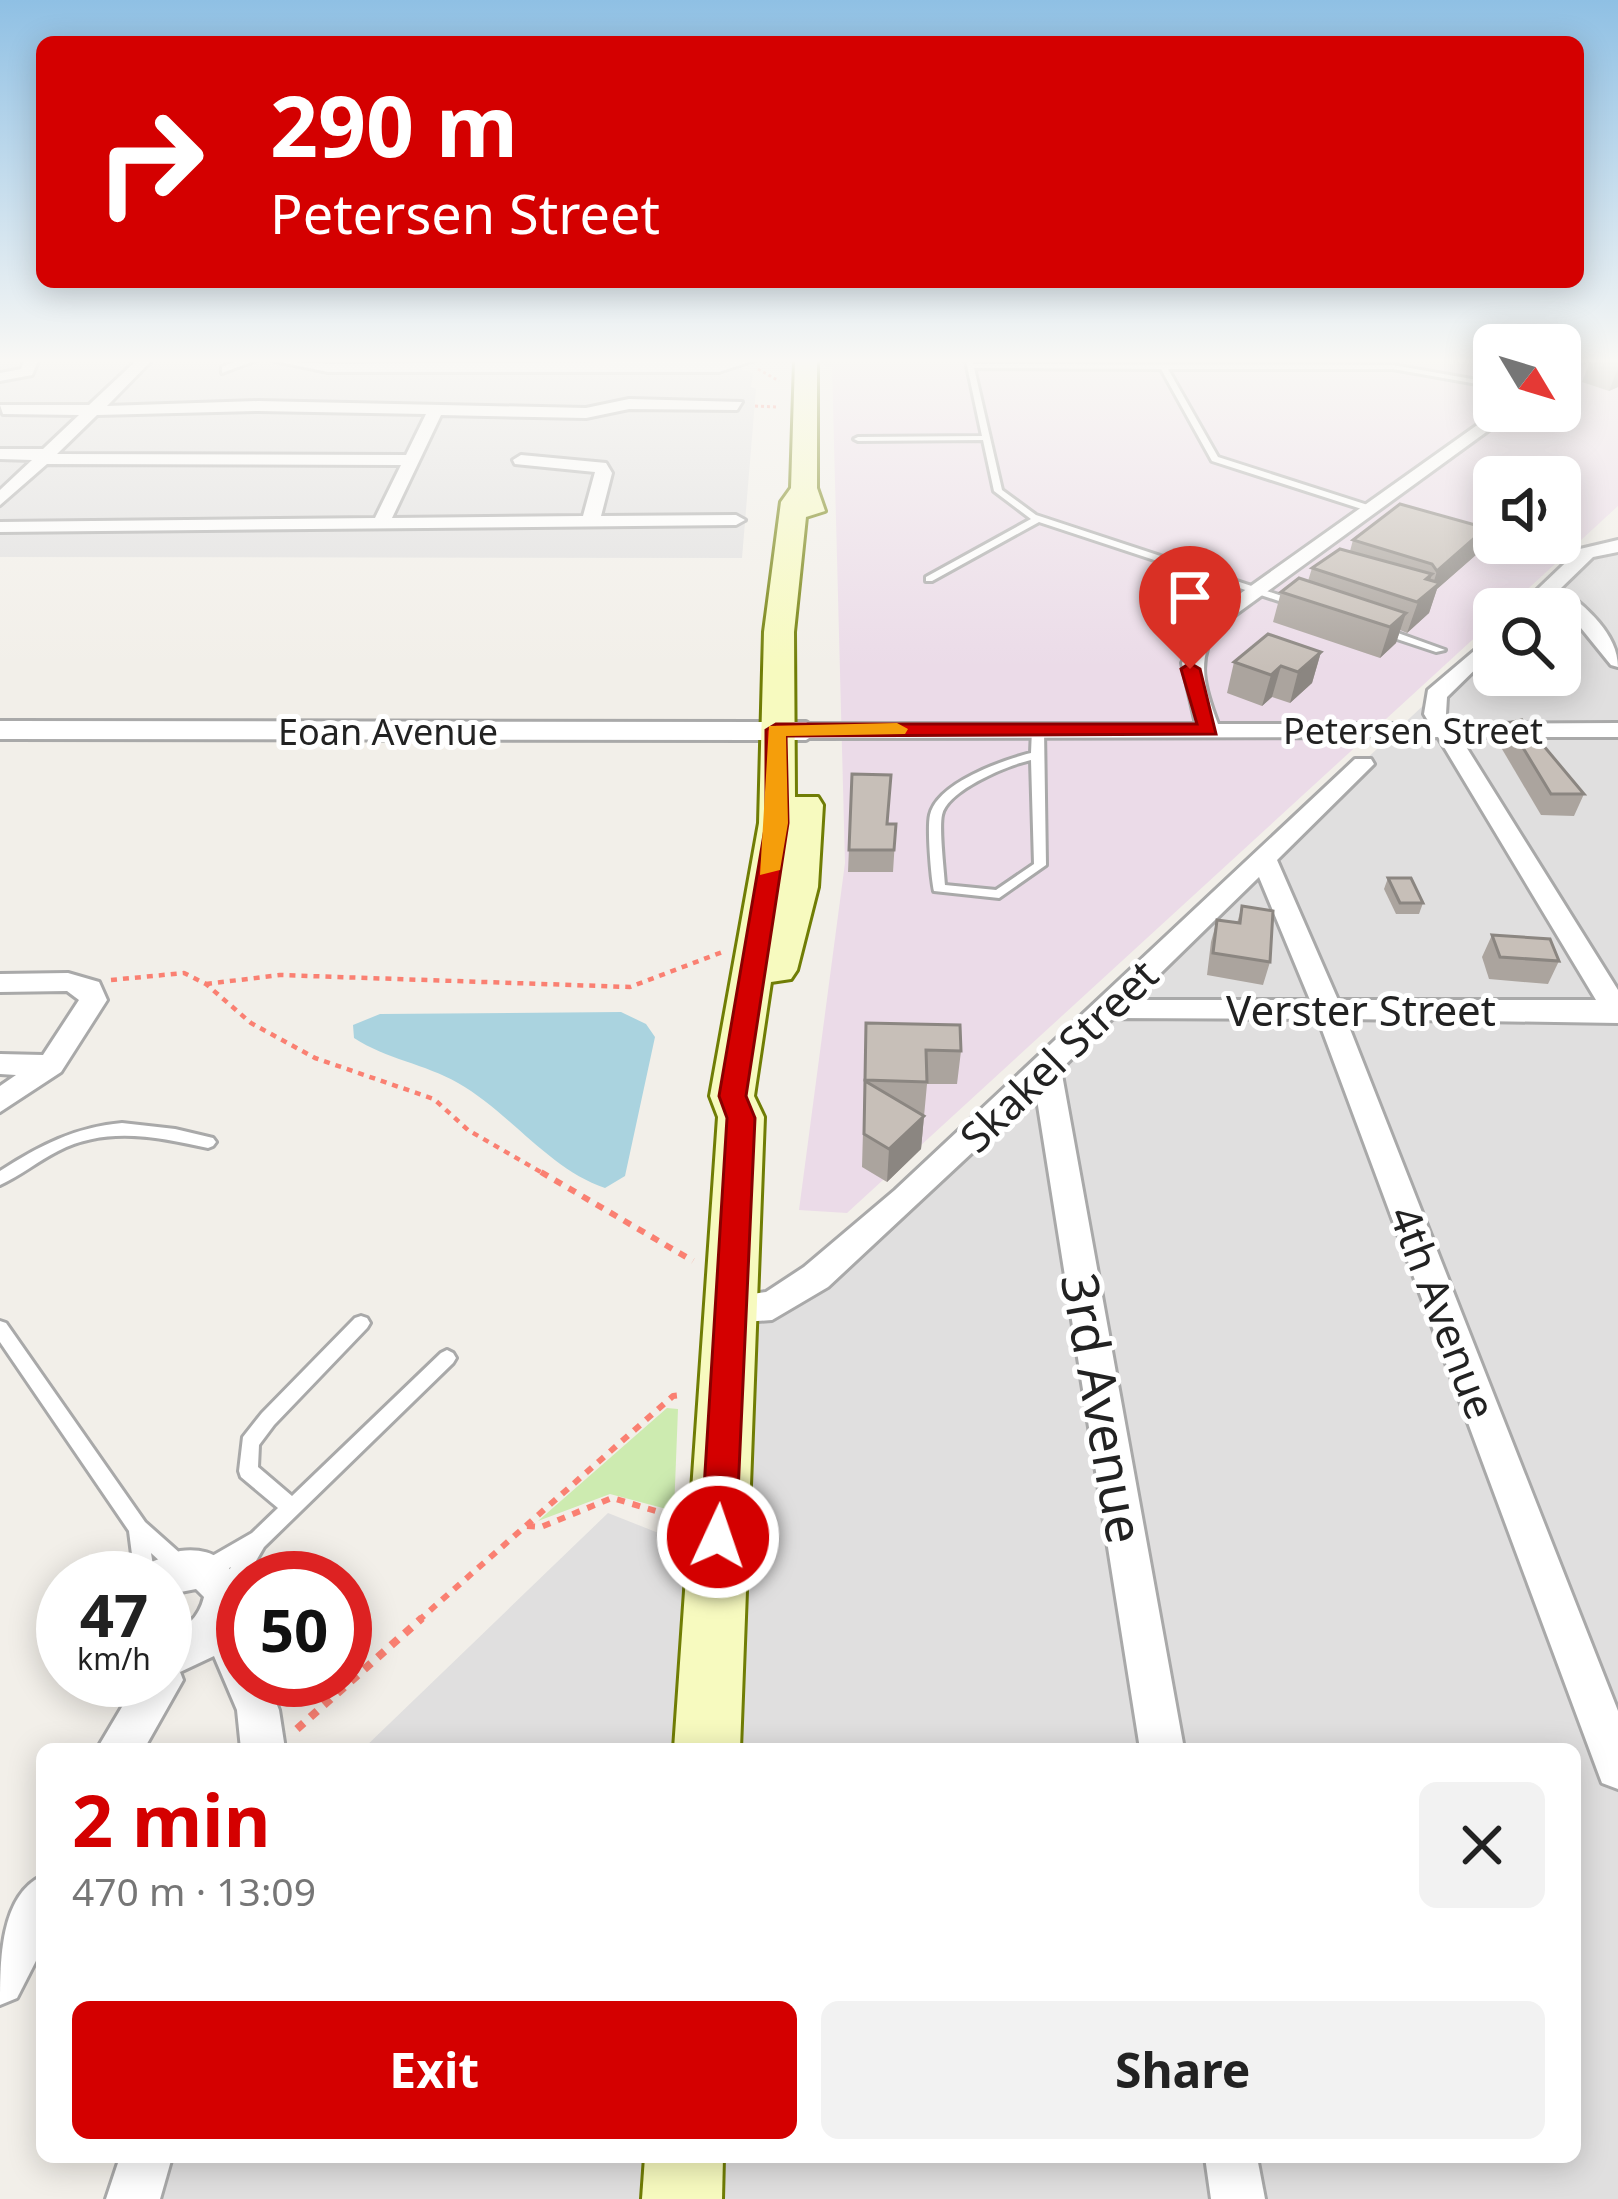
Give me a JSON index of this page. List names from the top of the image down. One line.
{"streets":{"street":["Petersen Street","Eoan Avenue","Verster Street","Skakel Street","4th Avenue","3rd Avenue"]},"crossings":[["Petersen Street","Eoan Avenue"],["Verster Street","Skakel Street"],["Verster Street","4th Avenue"],["Skakel Street","4th Avenue"],["Skakel Street","3rd Avenue"]],"north":"bottom right","page":{"turn":["290 m","Petersen Street"],"speed":"47 km/h","limit":"50","heading":["2 min","470 m · 13:09"],"buttons":["Exit","Share"]}}
